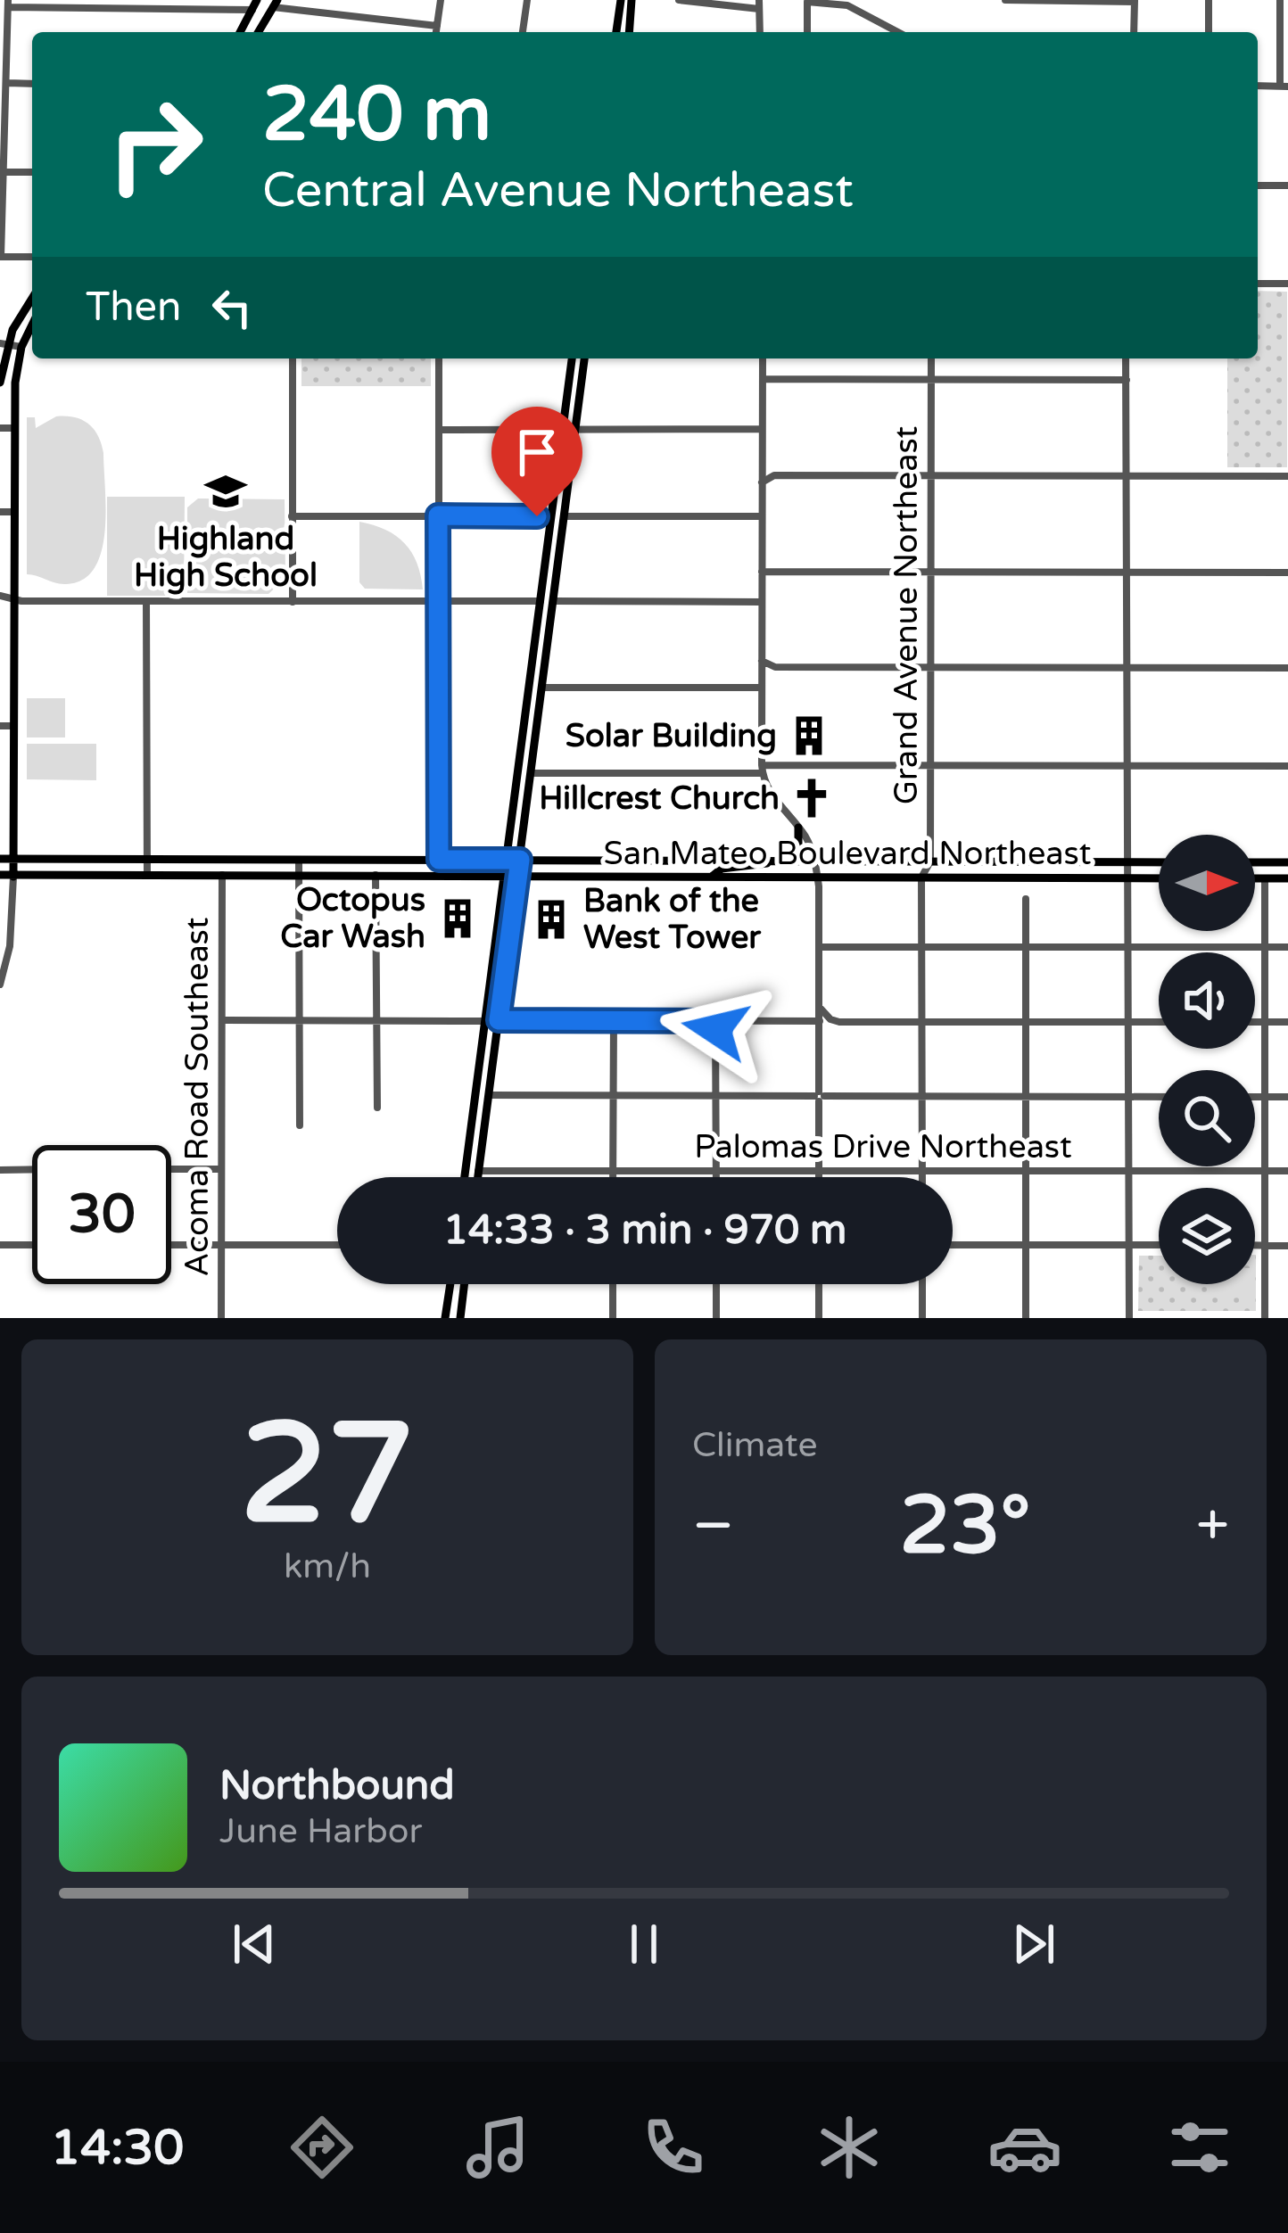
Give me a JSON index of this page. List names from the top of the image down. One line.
{"streets":{"main road":["San Mateo Boulevard Northeast"],"street":["Grand Avenue Northeast","Acoma Road Southeast","Palomas Drive Northeast"]},"crossings":[["Grand Avenue Northeast","San Mateo Boulevard Northeast"],["Grand Avenue Northeast","Palomas Drive Northeast"],["San Mateo Boulevard Northeast","Acoma Road Southeast"]],"places":{"school or university":["Highland High School"],"building":["Solar Building","Octopus Car Wash","Bank of the West Tower"],"church":["Hillcrest Church"]},"north":"right","page":{"turn":["240 m","Central Avenue Northeast"],"then":"Then","limit":"30","trip":"14:33 · 3 min · 970 m","tile":[["27","km/h"],"Climate"],"heat":["−","23°","+"],"song":["Northbound","June Harbor"],"tabs":"14:30"}}
